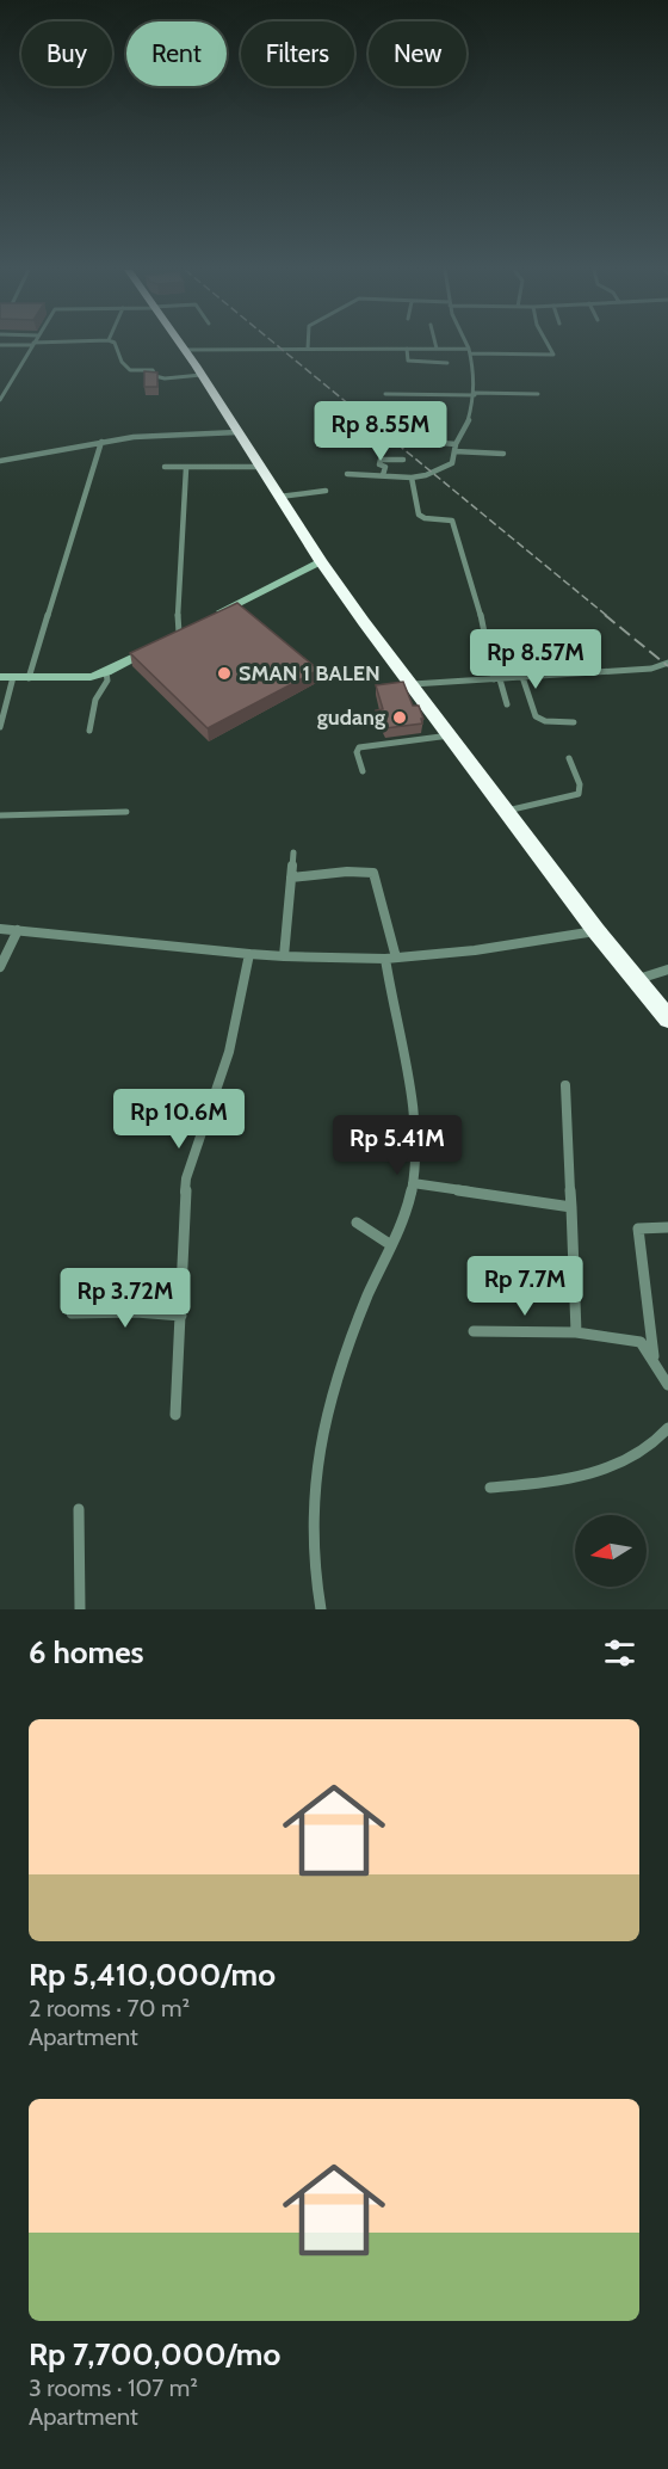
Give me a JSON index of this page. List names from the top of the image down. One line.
{"places":["SMAN 1 BALEN","gudang"],"north":"left","page":{"chip":["Buy","Rent","Filters","New"],"price":["Rp 8.55M","Rp 8.57M","Rp 10.6M","Rp 5.41M","Rp 7.7M","Rp 3.72M"],"heading":"6 homes","list":[{"name":"Rp 5,410,000/mo","note":"2 rooms · 70 m² · Apartment"},{"name":"Rp 7,700,000/mo","note":"3 rooms · 107 m² · Apartment"}]}}
